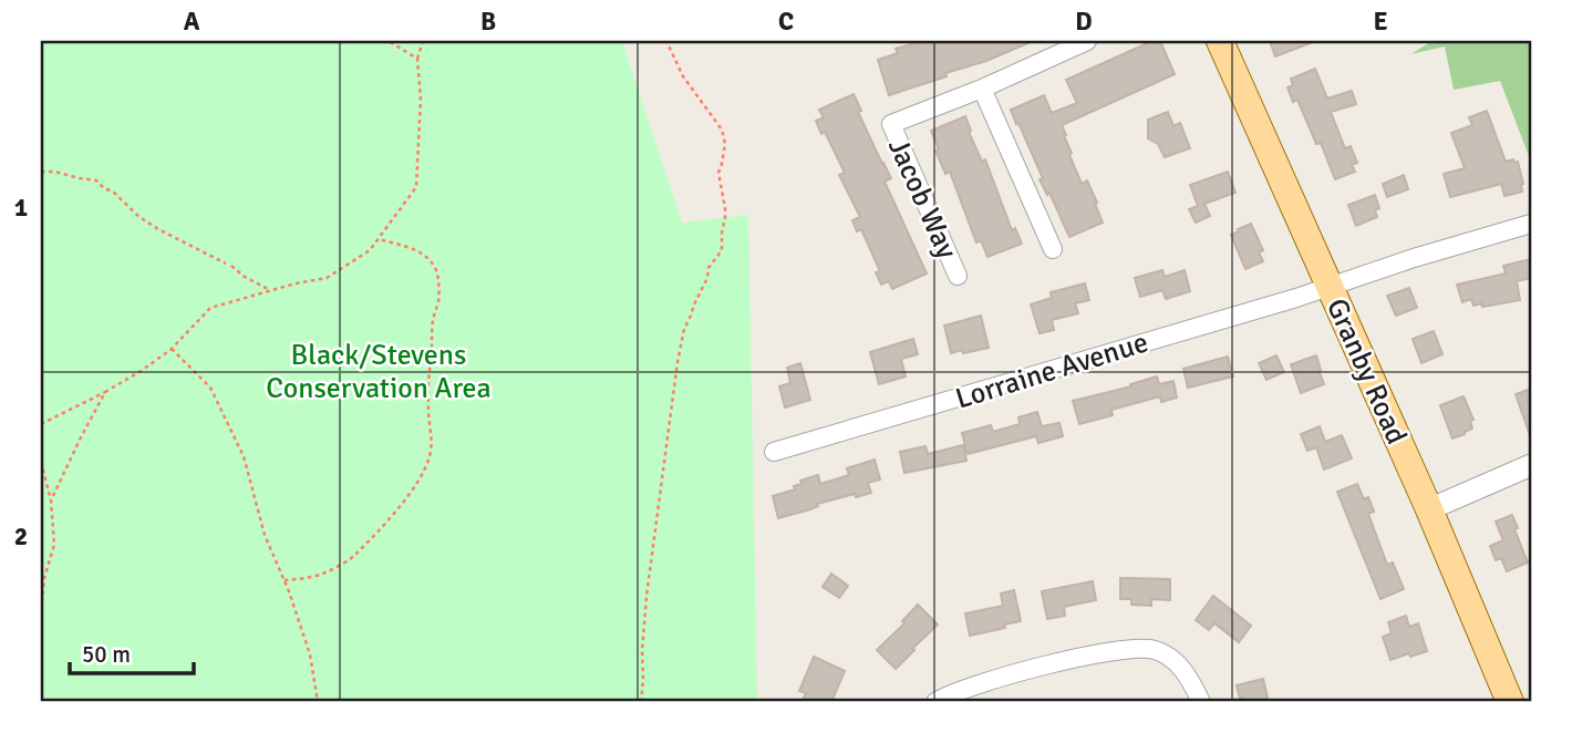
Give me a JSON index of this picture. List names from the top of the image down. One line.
{"streets":{"main road":["Granby Road"],"street":["Jacob Way","Lorraine Avenue"]},"crossings":[["Lorraine Avenue","Granby Road"]],"parks":["Black/Stevens Conservation Area"],"scale_bar":"50 m","grid":{"columns":["A","B","C","D","E"],"rows":["1","2"]}}
